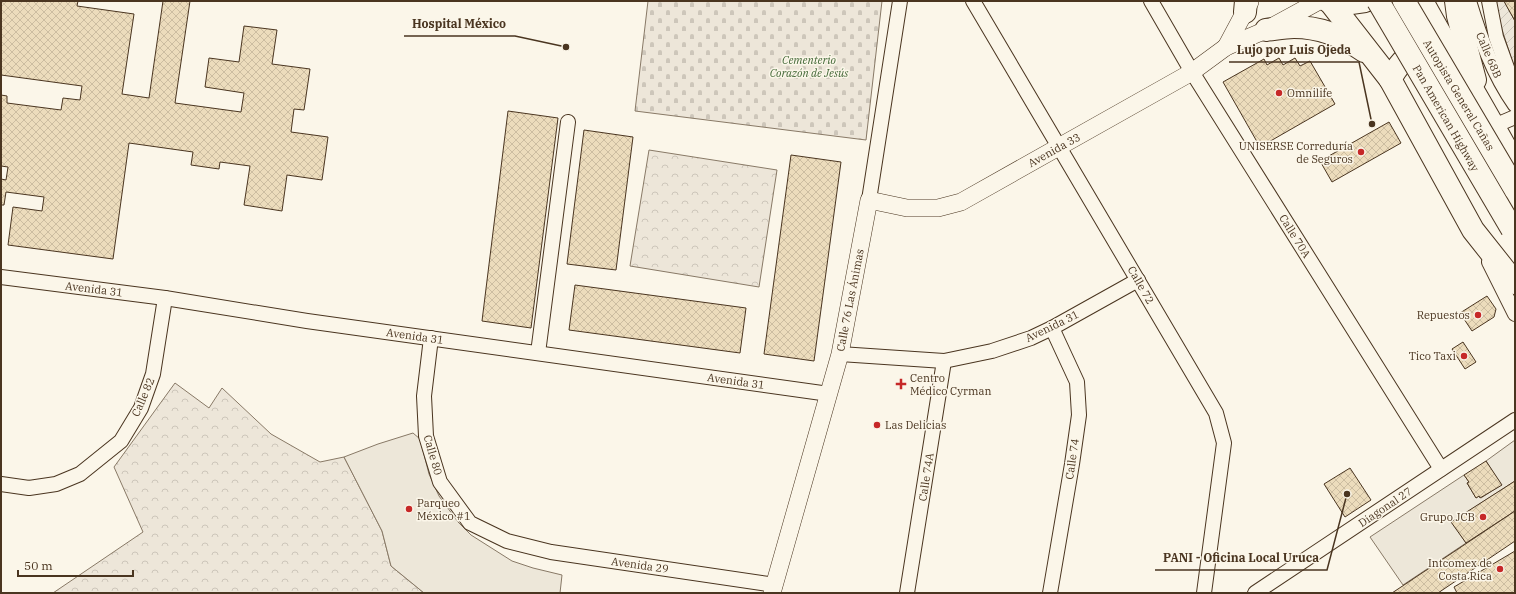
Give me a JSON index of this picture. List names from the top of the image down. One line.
{"streets":{"main road":["Autopista General Cañas","Pan American Highway"],"street":["Calle 68B","Avenida 33","Calle 70A","Calle 72","Avenida 31","Calle 76 Las Ánimas","Calle 82","Calle 80","Calle 74","Calle 74A","Diagonal 27","Avenida 29"]},"crossings":[["Avenida 33","Calle 70A"],["Avenida 33","Calle 72"],["Avenida 33","Calle 76 Las Ánimas"],["Calle 70A","Diagonal 27"],["Calle 72","Avenida 31"],["Avenida 31","Calle 76 Las Ánimas"],["Avenida 31","Calle 82"],["Avenida 31","Calle 80"],["Avenida 31","Calle 74"],["Avenida 31","Calle 74A"],["Calle 76 Las Ánimas","Avenida 29"],["Calle 80","Avenida 29"]],"parks":["Cementerio Corazón de Jesús"],"places":{"other":["Hospital México","Omnilife","Lujo por Luis Ojeda","UNISERSE Correduría de Seguros","Repuestos","Tico Taxi","Las Delicias","PANI - Oficina Local Uruca","Parqueo México #1","Grupo JCB","Intcomex de Costa Rica"],"health":["Centro Médico Cyrman"]},"scale_bar":"50 m"}
